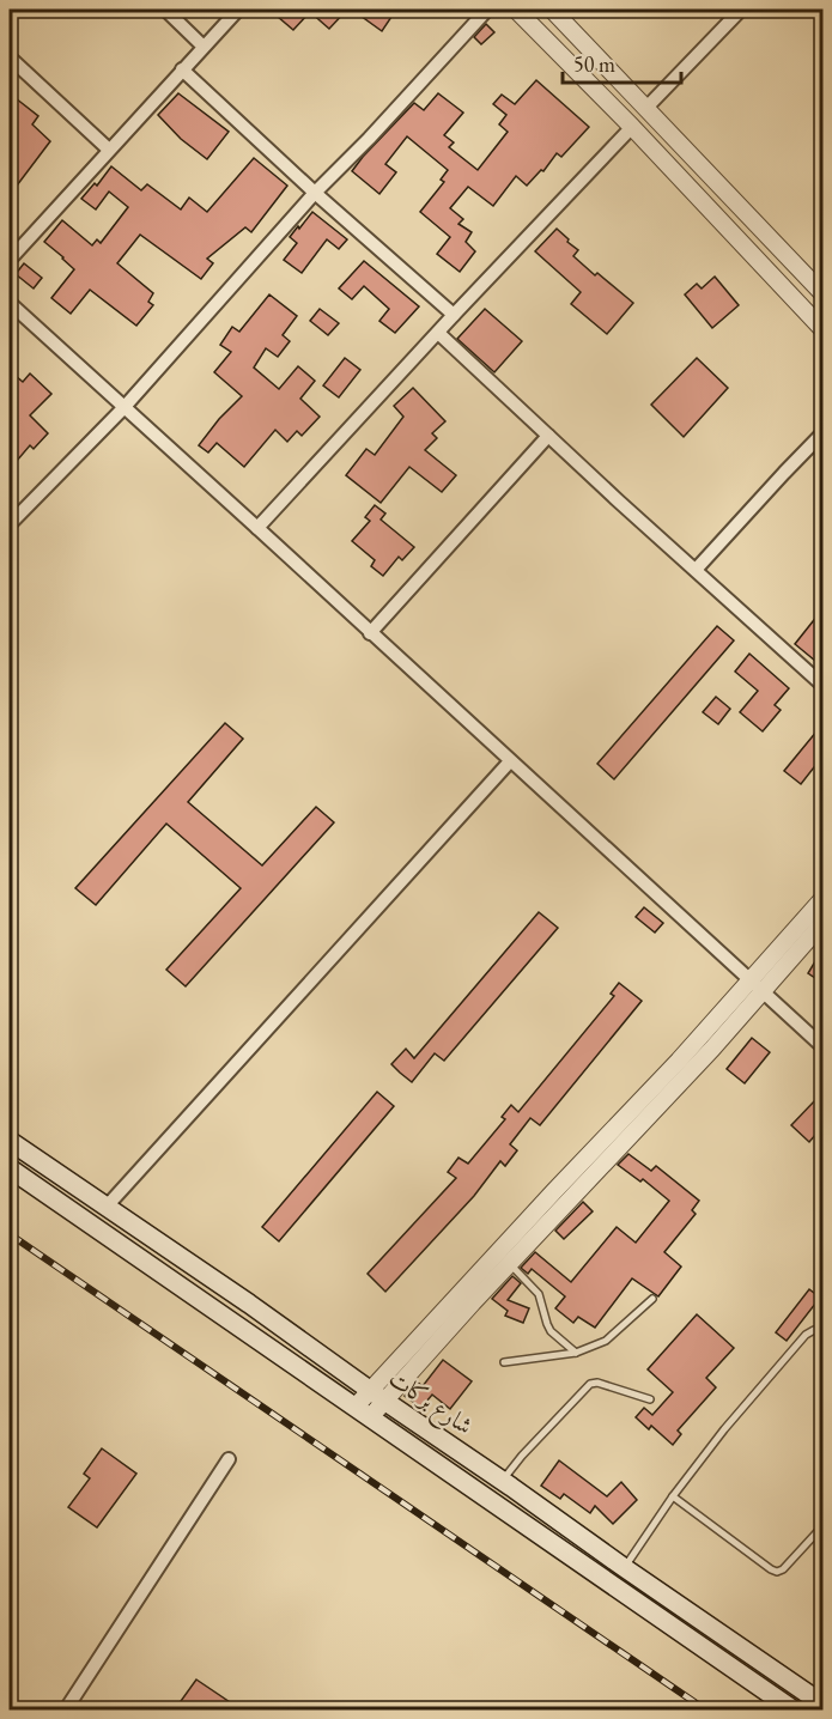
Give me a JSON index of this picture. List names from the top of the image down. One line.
{"streets":{"main road":["شارع بركات"]},"scale_bar":"50 m"}
